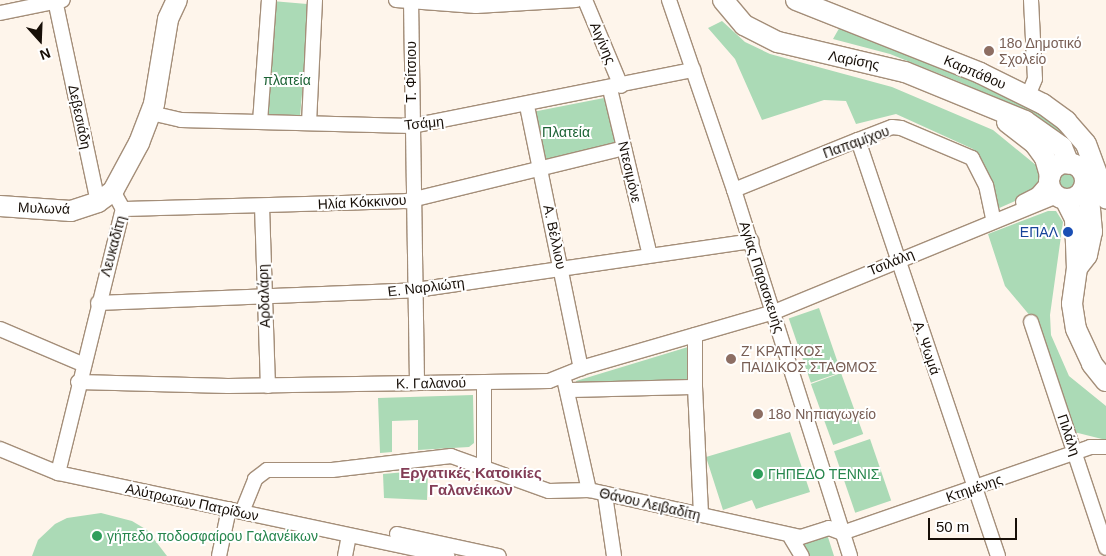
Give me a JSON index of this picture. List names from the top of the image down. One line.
{"streets":{"main road":["Λαρίσης","Καρπάθου","Μυλωνά"],"street":["Αιγίνης","Τ. Φίτσιου","Δεβεσιάδη","Τσάμη","Παπαμίχου","Ντεσιμόνε","Ηλία Κόκκινου","Α. Βέλλιου","Λευκαδίτη","Τσιλάλη","Αγίας Παρασκευής","Ε. Ναρλιώτη","Αρδαλάρη","Α. Ψωμά","Κ. Γαλανού","Πιλάλη","Κτημένης","Αλύτρωτων Πατρίδων","Θάνου Λειβαδίτη"]},"crossings":[["Αιγίνης","Τσάμη"],["Αιγίνης","Ντεσιμόνε"],["Λαρίσης","Καρπάθου"],["Λαρίσης","Τσιλάλη"],["Τ. Φίτσιου","Τσάμη"],["Τ. Φίτσιου","Ηλία Κόκκινου"],["Τ. Φίτσιου","Ε. Ναρλιώτη"],["Τ. Φίτσιου","Κ. Γαλανού"],["Δεβεσιάδη","Μυλωνά"],["Δεβεσιάδη","Λευκαδίτη"],["Τσάμη","Ντεσιμόνε"],["Τσάμη","Α. Βέλλιου"],["Τσάμη","Αγίας Παρασκευής"],["Παπαμίχου","Τσιλάλη"],["Παπαμίχου","Αγίας Παρασκευής"],["Παπαμίχου","Α. Ψωμά"],["Ντεσιμόνε","Ηλία Κόκκινου"],["Ντεσιμόνε","Ε. Ναρλιώτη"],["Ηλία Κόκκινου","Α. Βέλλιου"],["Ηλία Κόκκινου","Λευκαδίτη"],["Ηλία Κόκκινου","Αρδαλάρη"],["Μυλωνά","Λευκαδίτη"],["Α. Βέλλιου","Ε. Ναρλιώτη"],["Α. Βέλλιου","Κ. Γαλανού"],["Λευκαδίτη","Ε. Ναρλιώτη"],["Λευκαδίτη","Κ. Γαλανού"],["Λευκαδίτη","Αλύτρωτων Πατρίδων"],["Τσιλάλη","Αγίας Παρασκευής"],["Τσιλάλη","Α. Ψωμά"],["Τσιλάλη","Κ. Γαλανού"],["Αγίας Παρασκευής","Ε. Ναρλιώτη"],["Αγίας Παρασκευής","Κ. Γαλανού"],["Αγίας Παρασκευής","Κτημένης"],["Αγίας Παρασκευής","Θάνου Λειβαδίτη"],["Ε. Ναρλιώτη","Αρδαλάρη"],["Αρδαλάρη","Κ. Γαλανού"],["Α. Ψωμά","Κτημένης"],["Πιλάλη","Κτημένης"],["Κτημένης","Θάνου Λειβαδίτη"],["Αλύτρωτων Πατρίδων","Θάνου Λειβαδίτη"]],"districts":["Εργατικές Κατοικίες Γαλανέικων"],"parks":["πλατεία","Πλατεία"],"places":["18ο Δημοτικό Σχολείο","ΕΠΑΛ","Ζ' ΚΡΑΤΙΚΟΣ ΠΑΙΔΙΚΟΣ ΣΤΑΘΜΟΣ","18ο Νηπιαγωγείο","ΓΗΠΕΔΟ ΤΕΝΝΙΣ","γήπεδο ποδοσφαίρου Γαλανέικων"],"scale_bar":"50 m","north":"bottom"}
